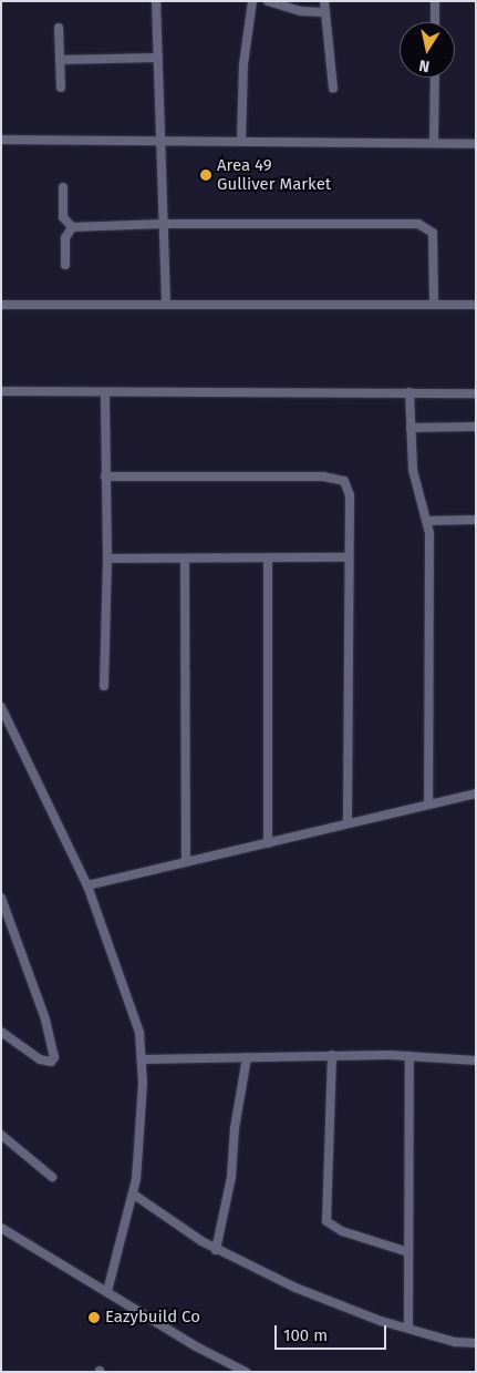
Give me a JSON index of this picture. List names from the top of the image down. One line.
{"places":["Area 49 Gulliver Market","Eazybuild Co"],"scale_bar":"100 m","north":"bottom"}
